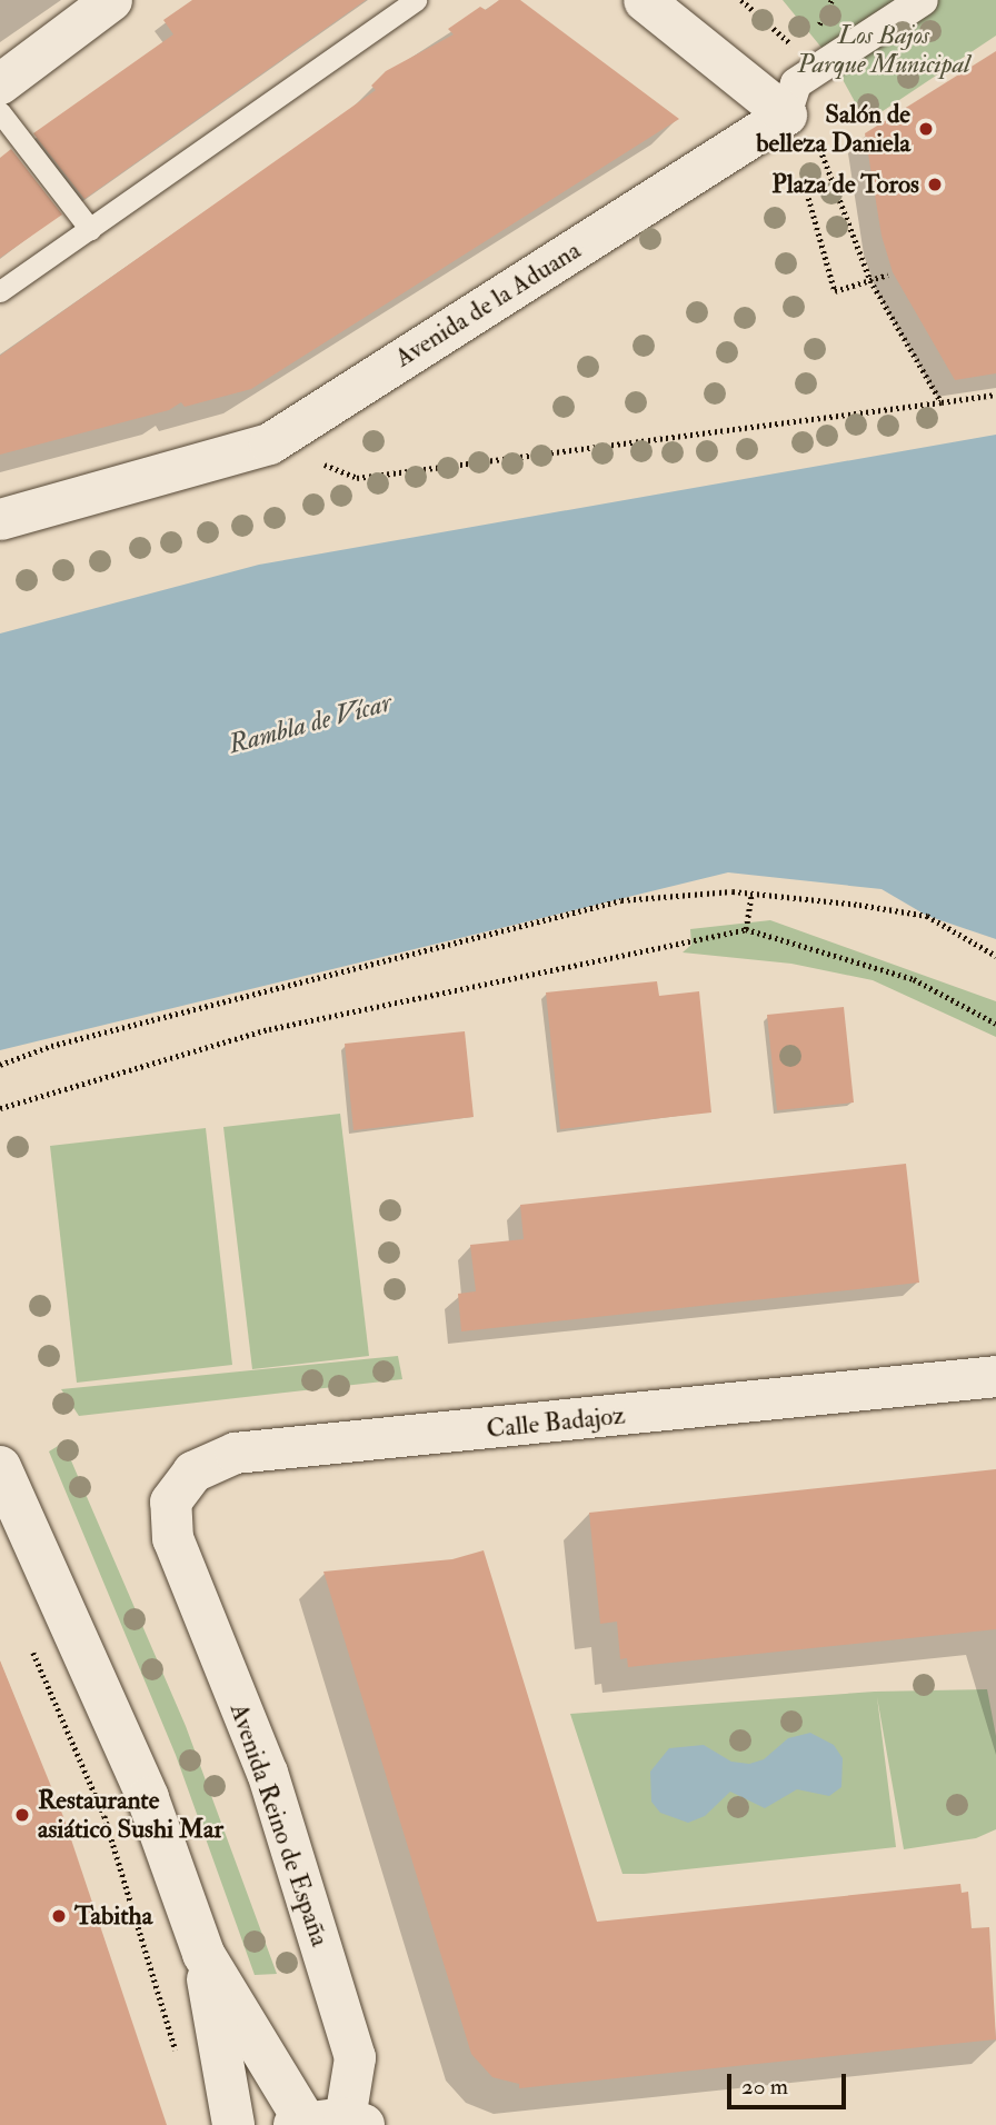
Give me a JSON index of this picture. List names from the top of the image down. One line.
{"streets":{"street":["Avenida de la Aduana","Calle Badajoz","Avenida Reino de España"]},"crossings":[["Calle Badajoz","Avenida Reino de España"]],"water":["Rambla de Vícar"],"parks":["Los Bajos Parque Municipal"],"places":["Salón de belleza Daniela","Plaza de Toros","Restaurante asiático Sushi Mar","Tabitha"],"scale_bar":"20 m"}
